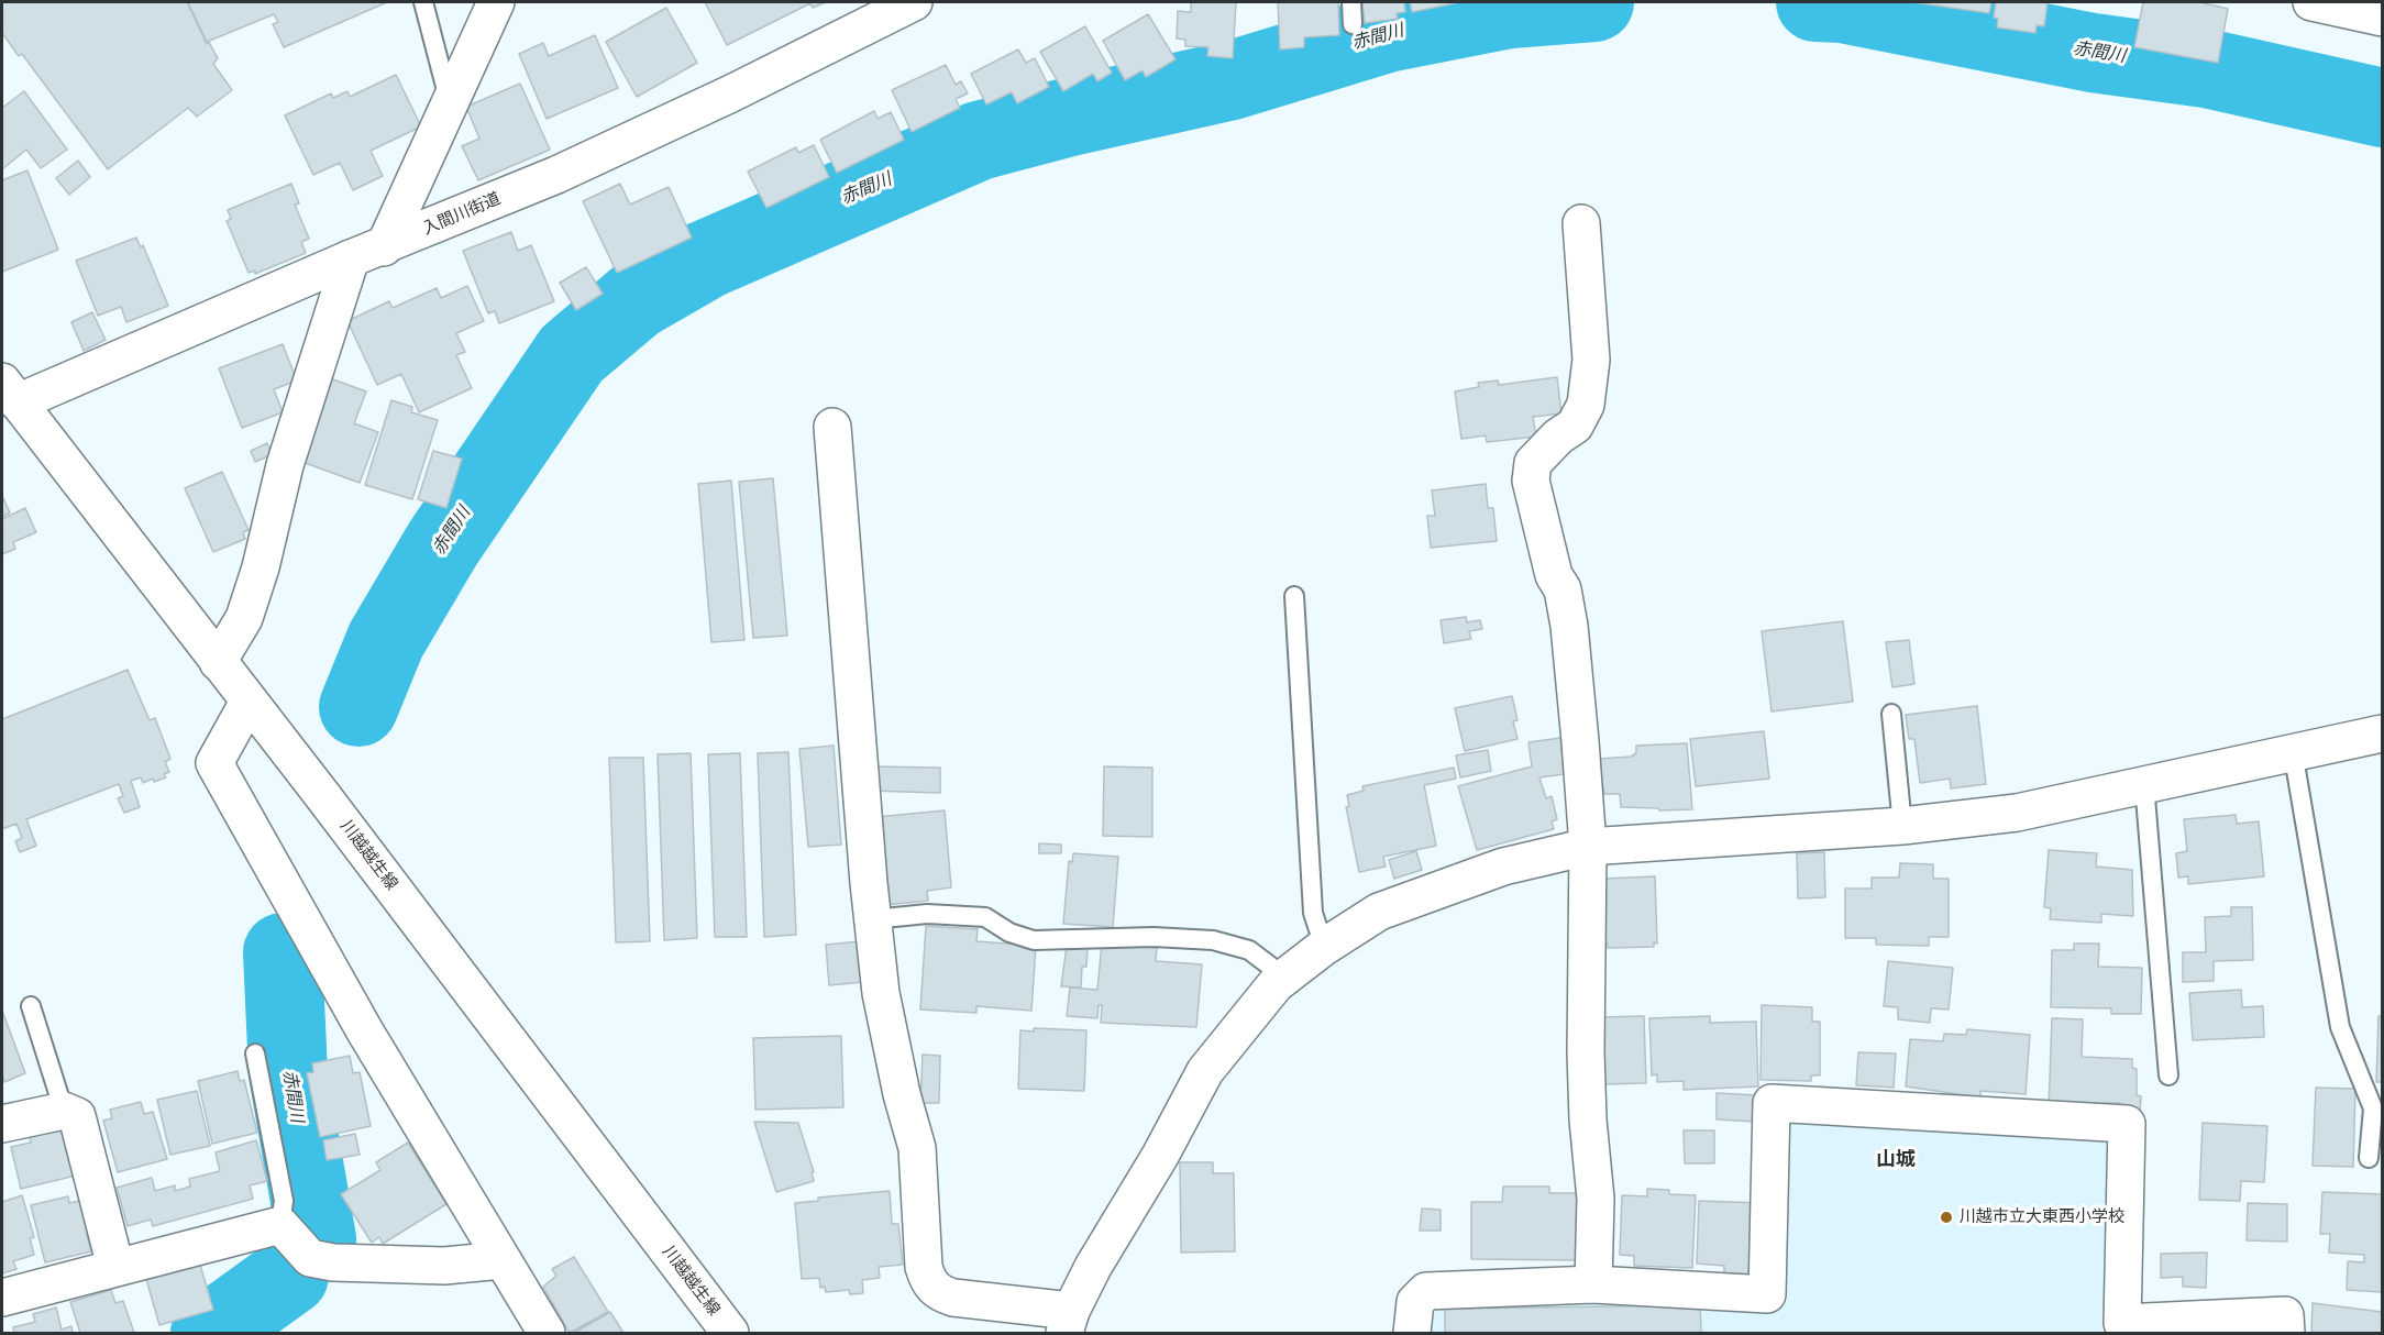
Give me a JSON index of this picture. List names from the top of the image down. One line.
{"streets":{"street":["入間川街道","川越越生線"]},"crossings":[["入間川街道","川越越生線"]],"districts":["山城"],"water":["赤間川"],"places":["川越市立大東西小学校"]}
